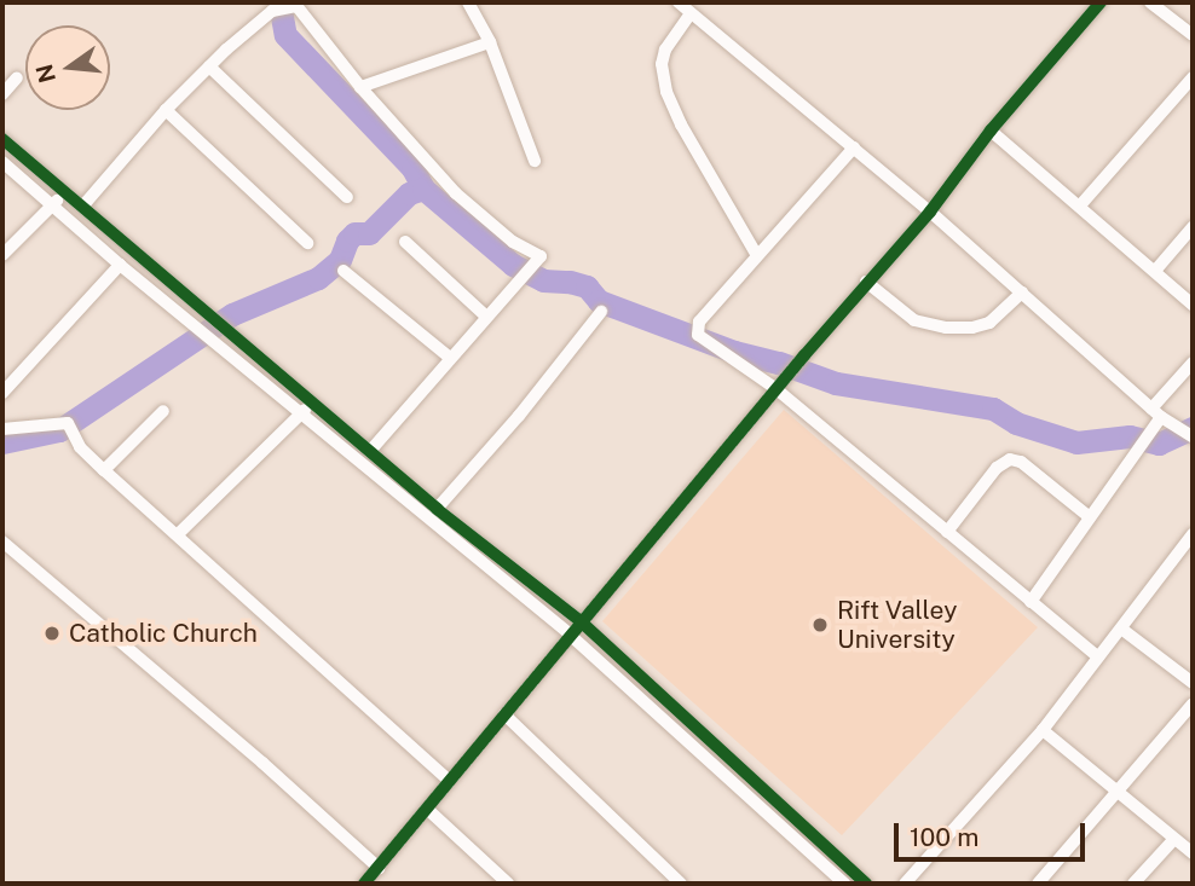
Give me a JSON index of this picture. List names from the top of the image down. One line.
{"places":["Rift Valley University","Catholic Church"],"scale_bar":"100 m","north":"left"}
